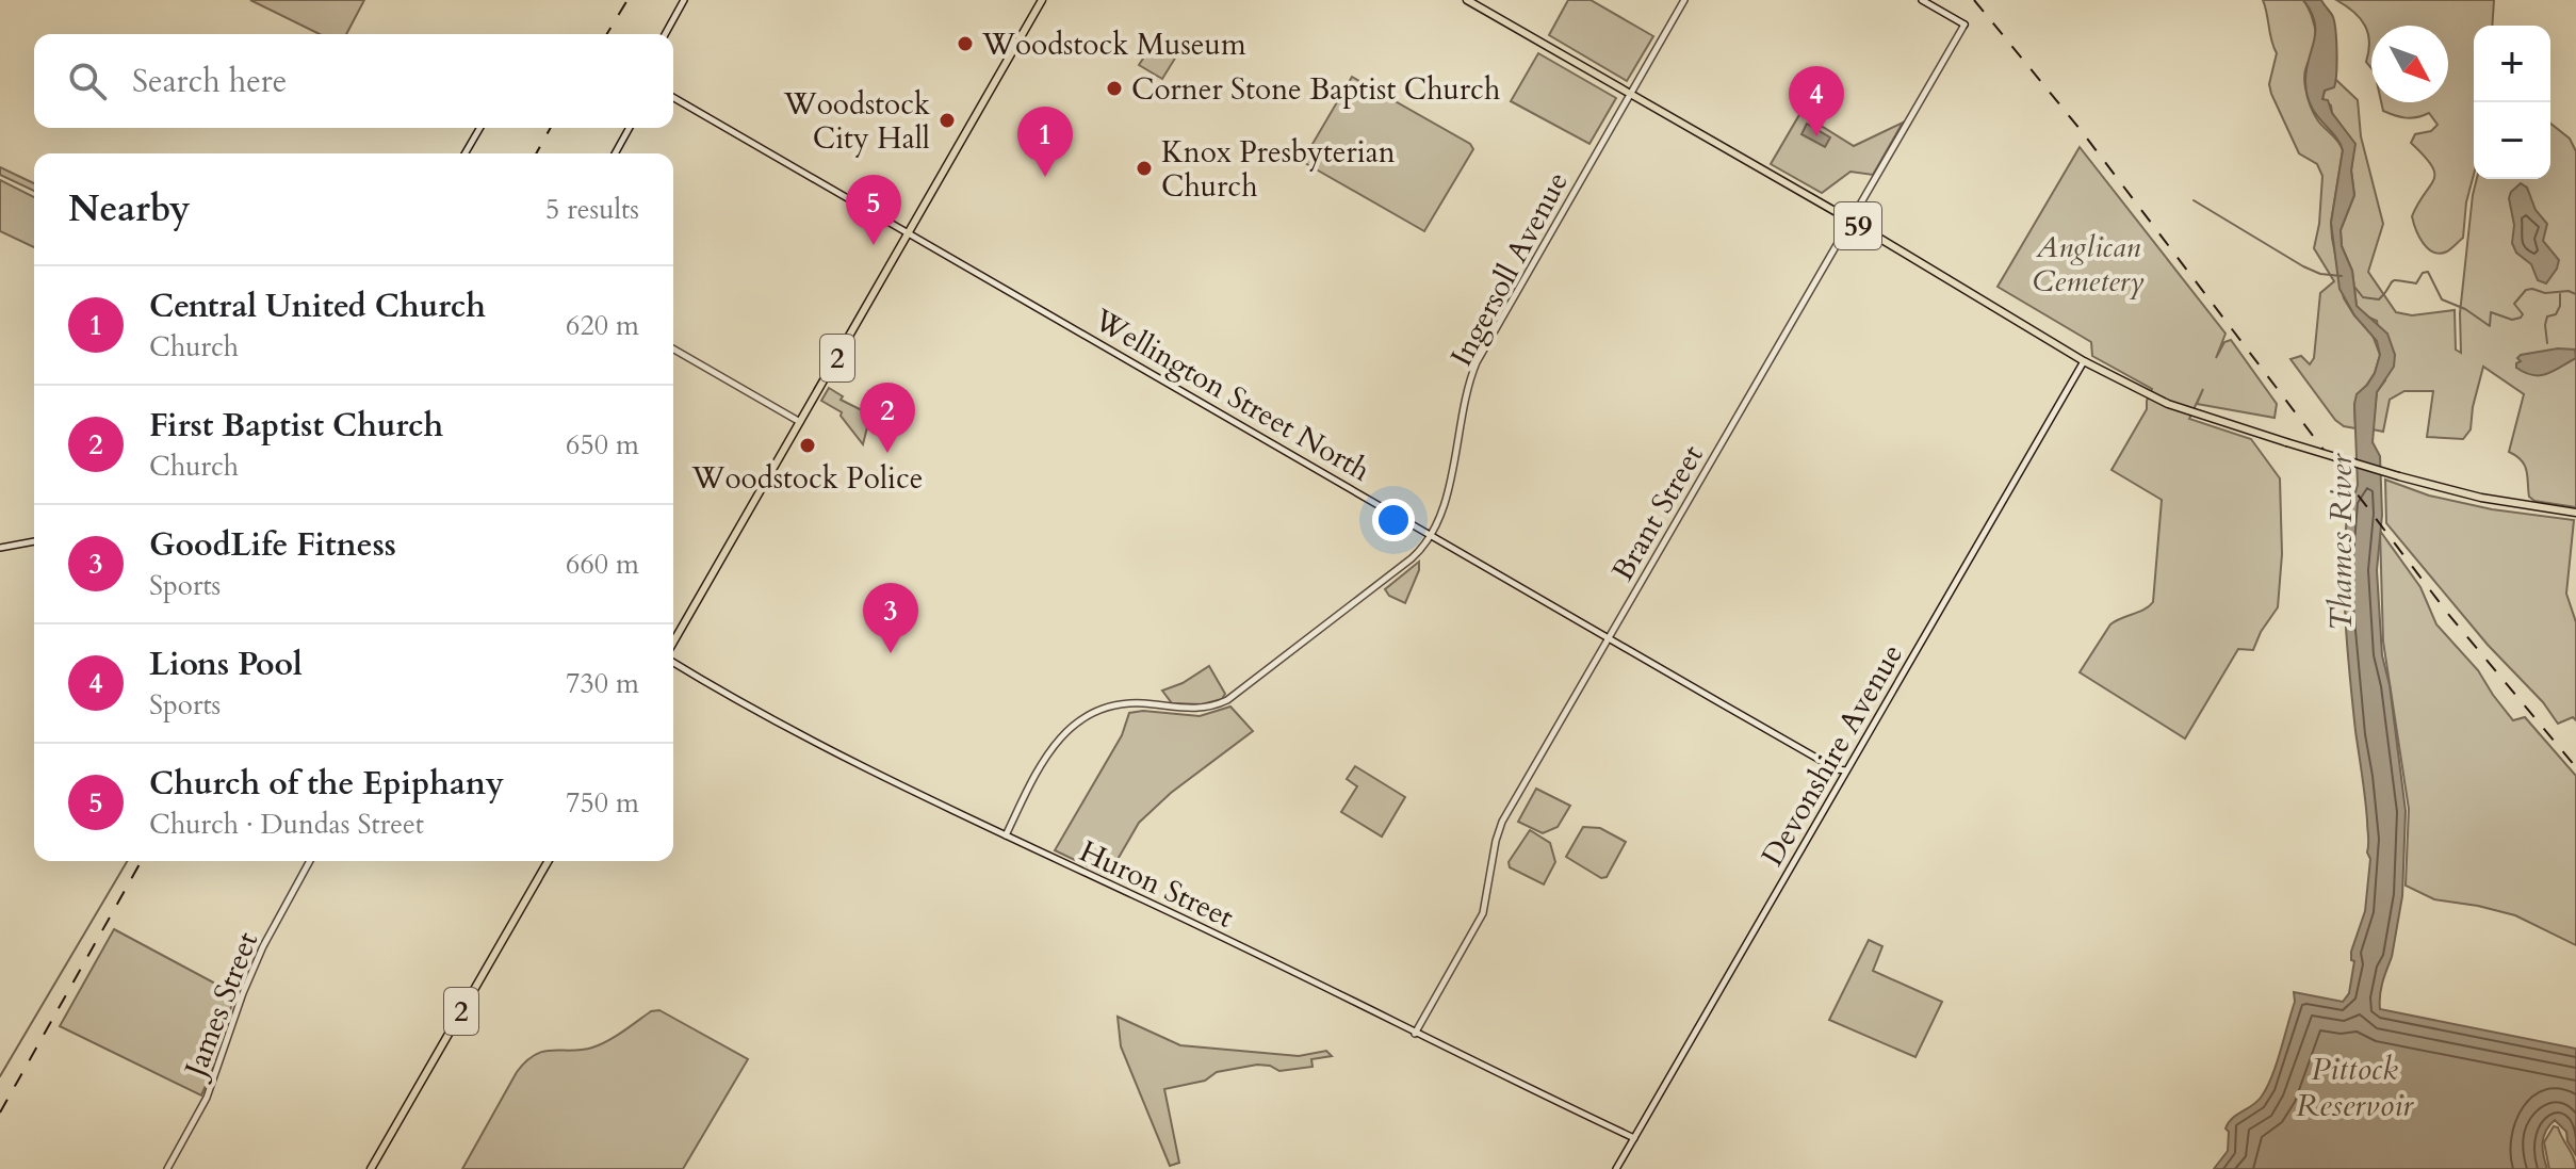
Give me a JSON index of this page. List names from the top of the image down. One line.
{"streets":{"main road":["59","Ingersoll Avenue","2","Wellington Street North","Brant Street","Devonshire Avenue","Huron Street","James Street"]},"crossings":[["59","Ingersoll Avenue"],["59","Brant Street"],["59","Devonshire Avenue"],["Ingersoll Avenue","Wellington Street North"],["Ingersoll Avenue","Huron Street"],["2","Wellington Street North"],["Wellington Street North","Brant Street"],["Wellington Street North","Devonshire Avenue"],["Brant Street","Huron Street"],["Devonshire Avenue","Huron Street"]],"water":["Thames River","Pittock Reservoir"],"parks":["Anglican Cemetery"],"places":["Woodstock Museum","Corner Stone Baptist Church","Woodstock City Hall","Knox Presbyterian Church","Woodstock Police"],"north":"bottom right","page":{"map_buttons":["+","−"],"search":"Search here","pins":["4","1","5","2","3"],"heading":["Nearby","5 results"],"list":[{"mark":"1","name":"Central United Church","note":"Church","value":"620 m"},{"mark":"2","name":"First Baptist Church","note":"Church","value":"650 m"},{"mark":"3","name":"GoodLife Fitness","note":"Sports","value":"660 m"},{"mark":"4","name":"Lions Pool","note":"Sports","value":"730 m"},{"mark":"5","name":"Church of the Epiphany","note":"Church · Dundas Street","value":"750 m"}]}}
